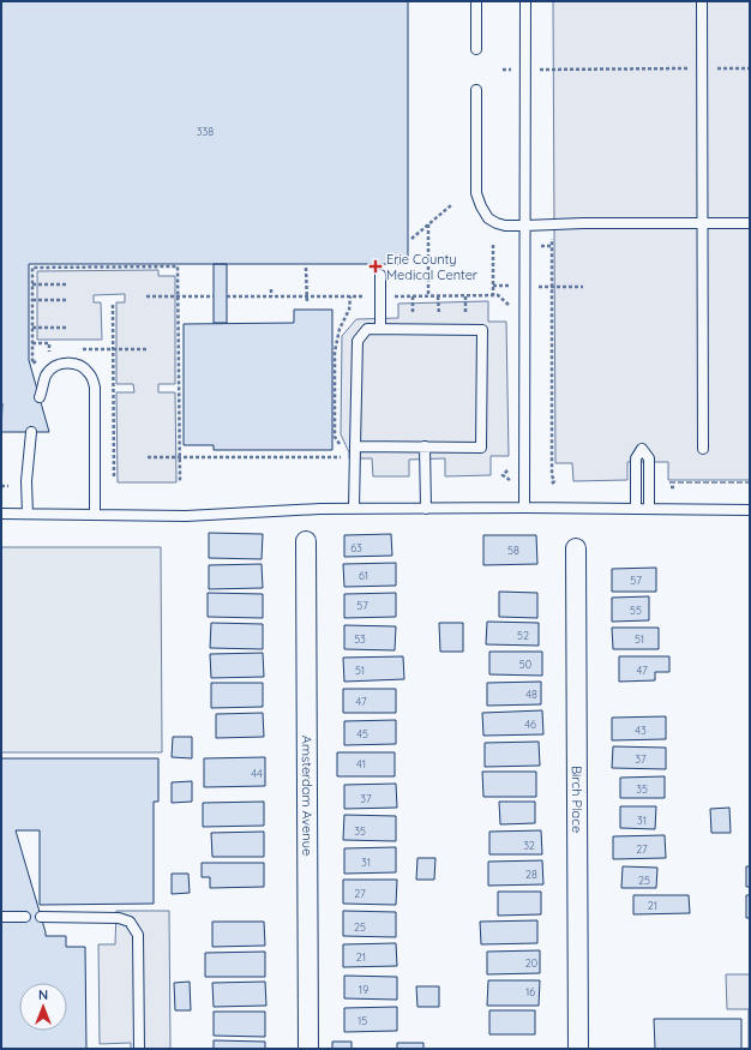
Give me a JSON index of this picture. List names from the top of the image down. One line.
{"streets":{"street":["Amsterdam Avenue","Birch Place"]},"places":{"health":["Erie County Medical Center"]},"house_numbers":["338","63","58","61","57","57","55","52","53","51","50","51","47","48","47","46","43","45","37","41","44","35","37","31","35","32","27","31","28","25","27","21","25","21","20","19","16","15"],"north":"top"}
